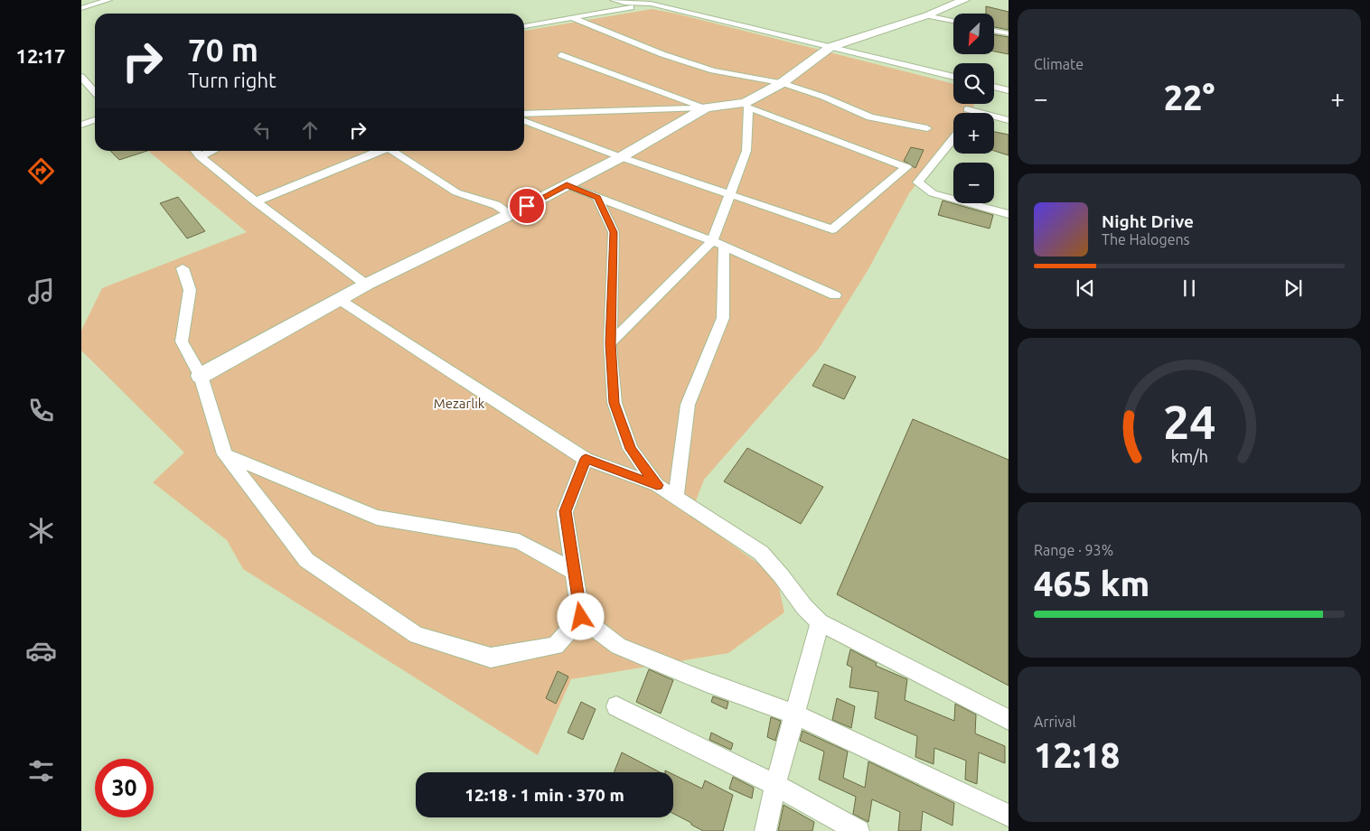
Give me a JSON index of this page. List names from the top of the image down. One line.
{"parks":["Mezarlık"],"north":"bottom left","page":{"tabs":"12:17","tile":["Climate",["Range · 93%","465 km"],["Arrival","12:18"]],"map_buttons":["+","−"],"turn":["70 m","Turn right"],"heat":["−","22°","+"],"song":["Night Drive","The Halogens"],"limit":"30","trip":"12:18 · 1 min · 370 m","gauge":["24","km/h"]}}
